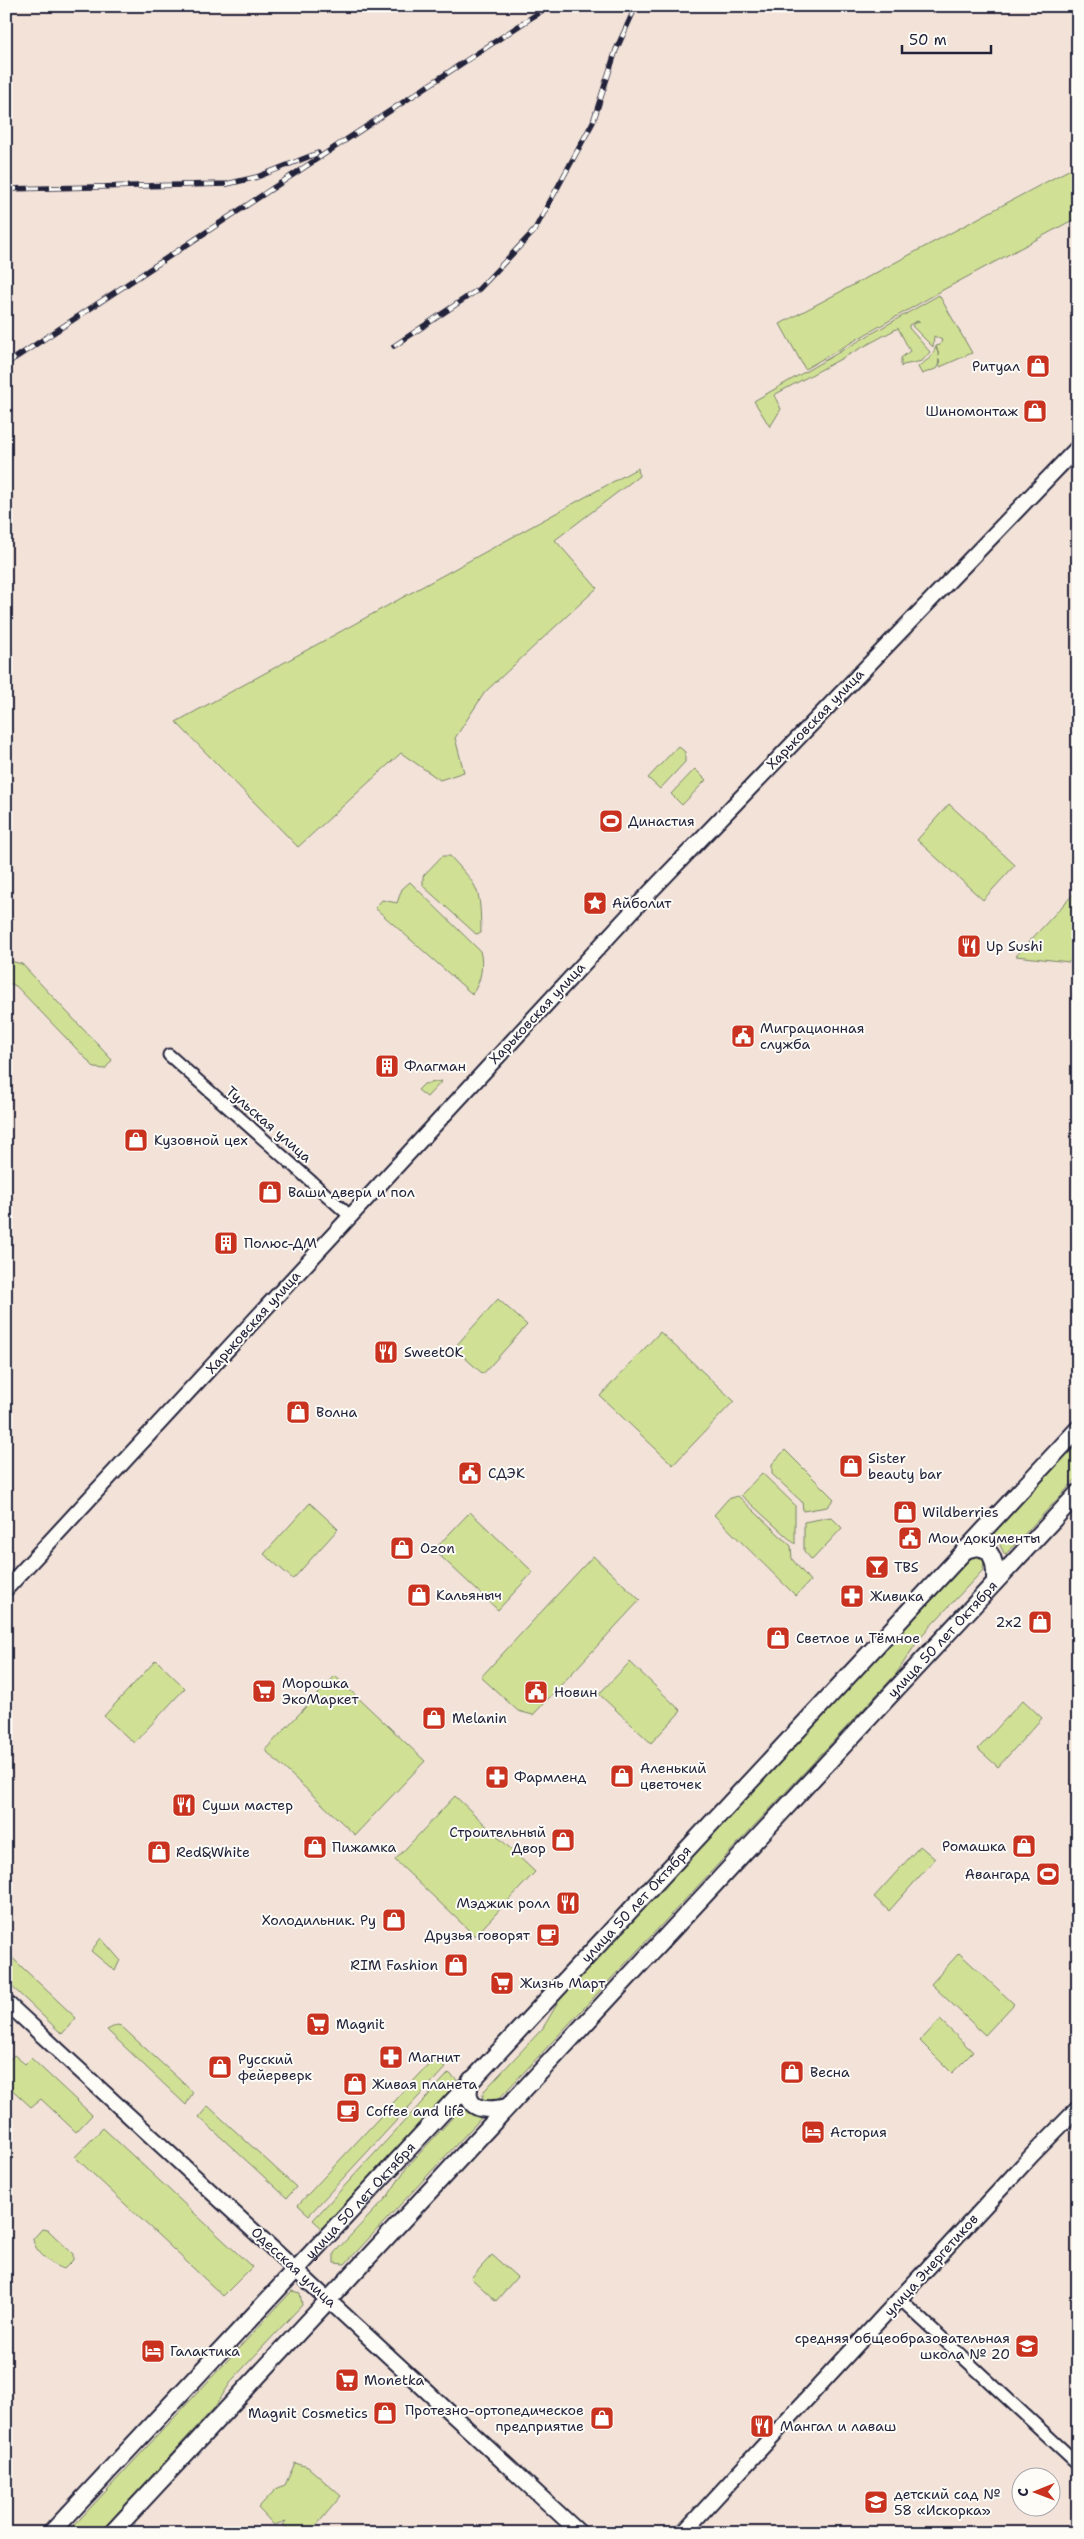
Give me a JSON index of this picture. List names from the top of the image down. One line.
{"streets":{"main road":["улица 50 лет Октября"],"street":["Харьковская улица","Тульская улица","улица Энергетиков","Одесская улица"]},"crossings":[["Харьковская улица","Тульская улица"],["улица 50 лет Октября","Одесская улица"]],"places":{"shop":["Ритуал","Шиномонтаж","Кузовной цех","Ваши двери и пол","Волна","Sister beauty bar","Wildberries","Ozon","Кальяныч","2х2","Светлое и Тёмное","Melanin","Аленький цветочек","Строительный Двор","Ромашка","Пижамка","Red&White","Холодильник. Ру","RIM Fashion","Русский фейерверк","Весна","Живая планета","Magnit Cosmetics","Протезно-ортопедическое предприятие"],"sports":["Династия","Авангард"],"place":["Айболит"],"restaurant":["Up Sushi","SweetOK","Суши мастер","Мэджик ролл","Мангал и лаваш"],"public building":["Миграционная служба","СДЭК","Мои документы","Новин"],"building":["Флагман","Полюс-ДМ"],"bar":["TBS"],"pharmacy":["Живика","Фармленд","Магнит"],"supermarket":["Морошка ЭкоМаркет","Жизнь Март","Magnit","Monetka"],"cafe":["Друзья говорят","Coffee and life"],"hotel":["Астория","Галактика"],"school or university":["средняя общеобразовательная школа № 20","детский сад № 58 «Искорка»"]},"scale_bar":"50 m","north":"left"}
